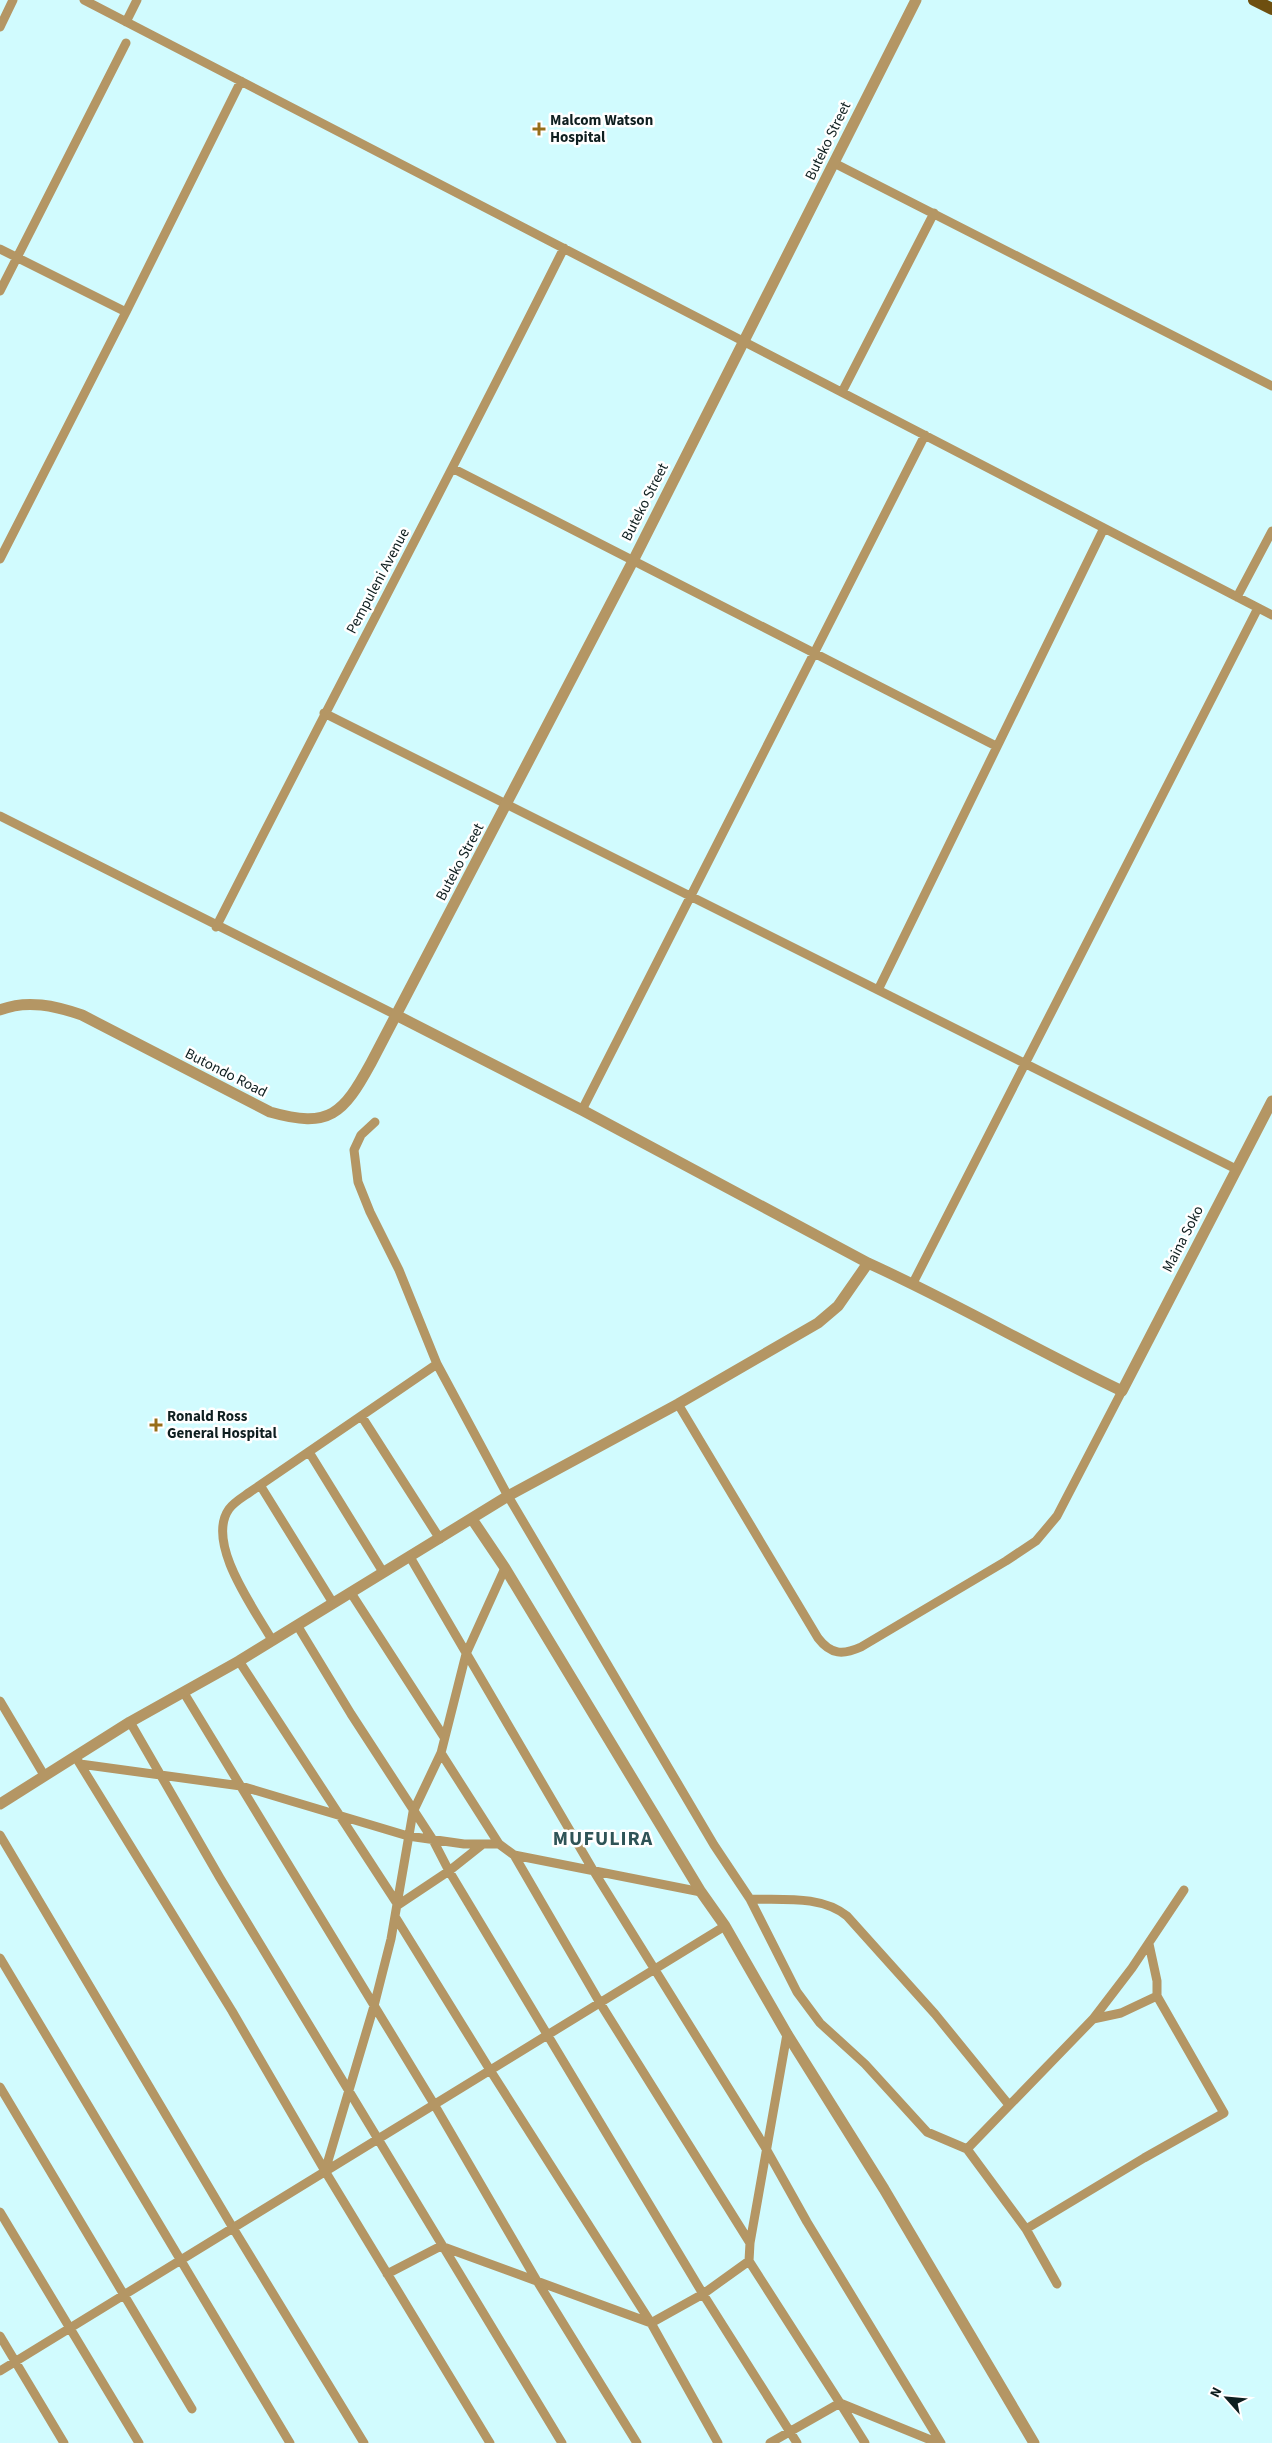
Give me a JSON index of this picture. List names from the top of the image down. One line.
{"streets":{"street":["Buteko Street","Pempuleni Avenue","Butondo Road","Maina Soko"]},"crossings":[["Buteko Street","Butondo Road"]],"districts":["MUFULIRA"],"places":{"health":["Malcom Watson Hospital","Ronald Ross General Hospital"]},"north":"top left"}
